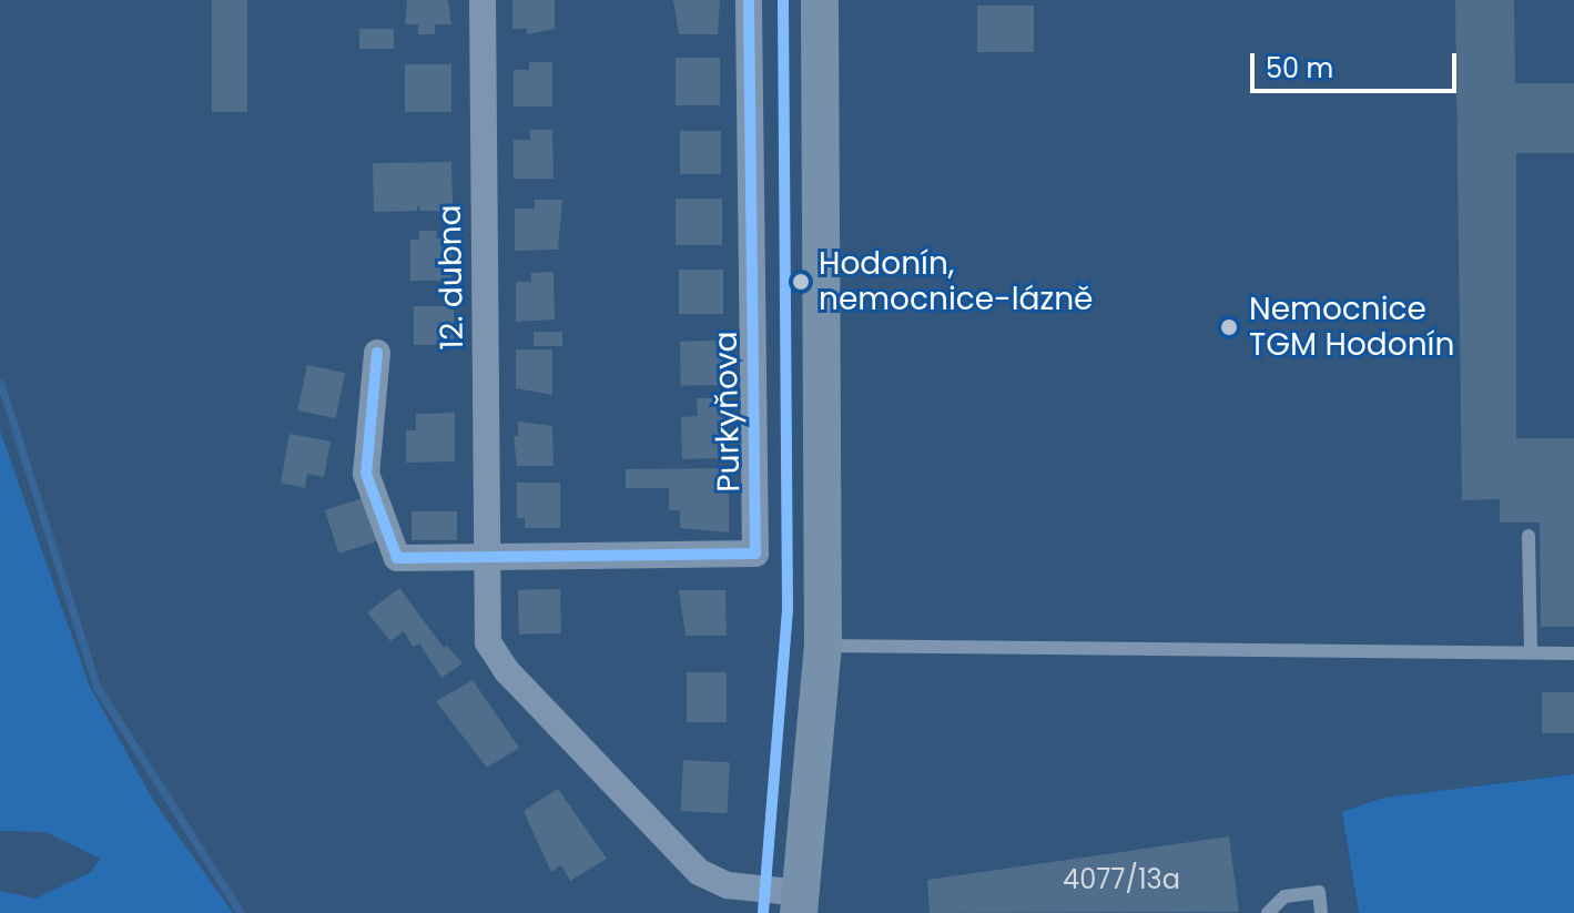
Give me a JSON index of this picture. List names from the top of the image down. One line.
{"streets":{"street":["12. dubna","Purkyňova"]},"crossings":[["12. dubna","Purkyňova"]],"places":["Hodonín, nemocnice-lázně","Nemocnice TGM Hodonín"],"house_numbers":["4077/13a"],"scale_bar":"50 m"}
